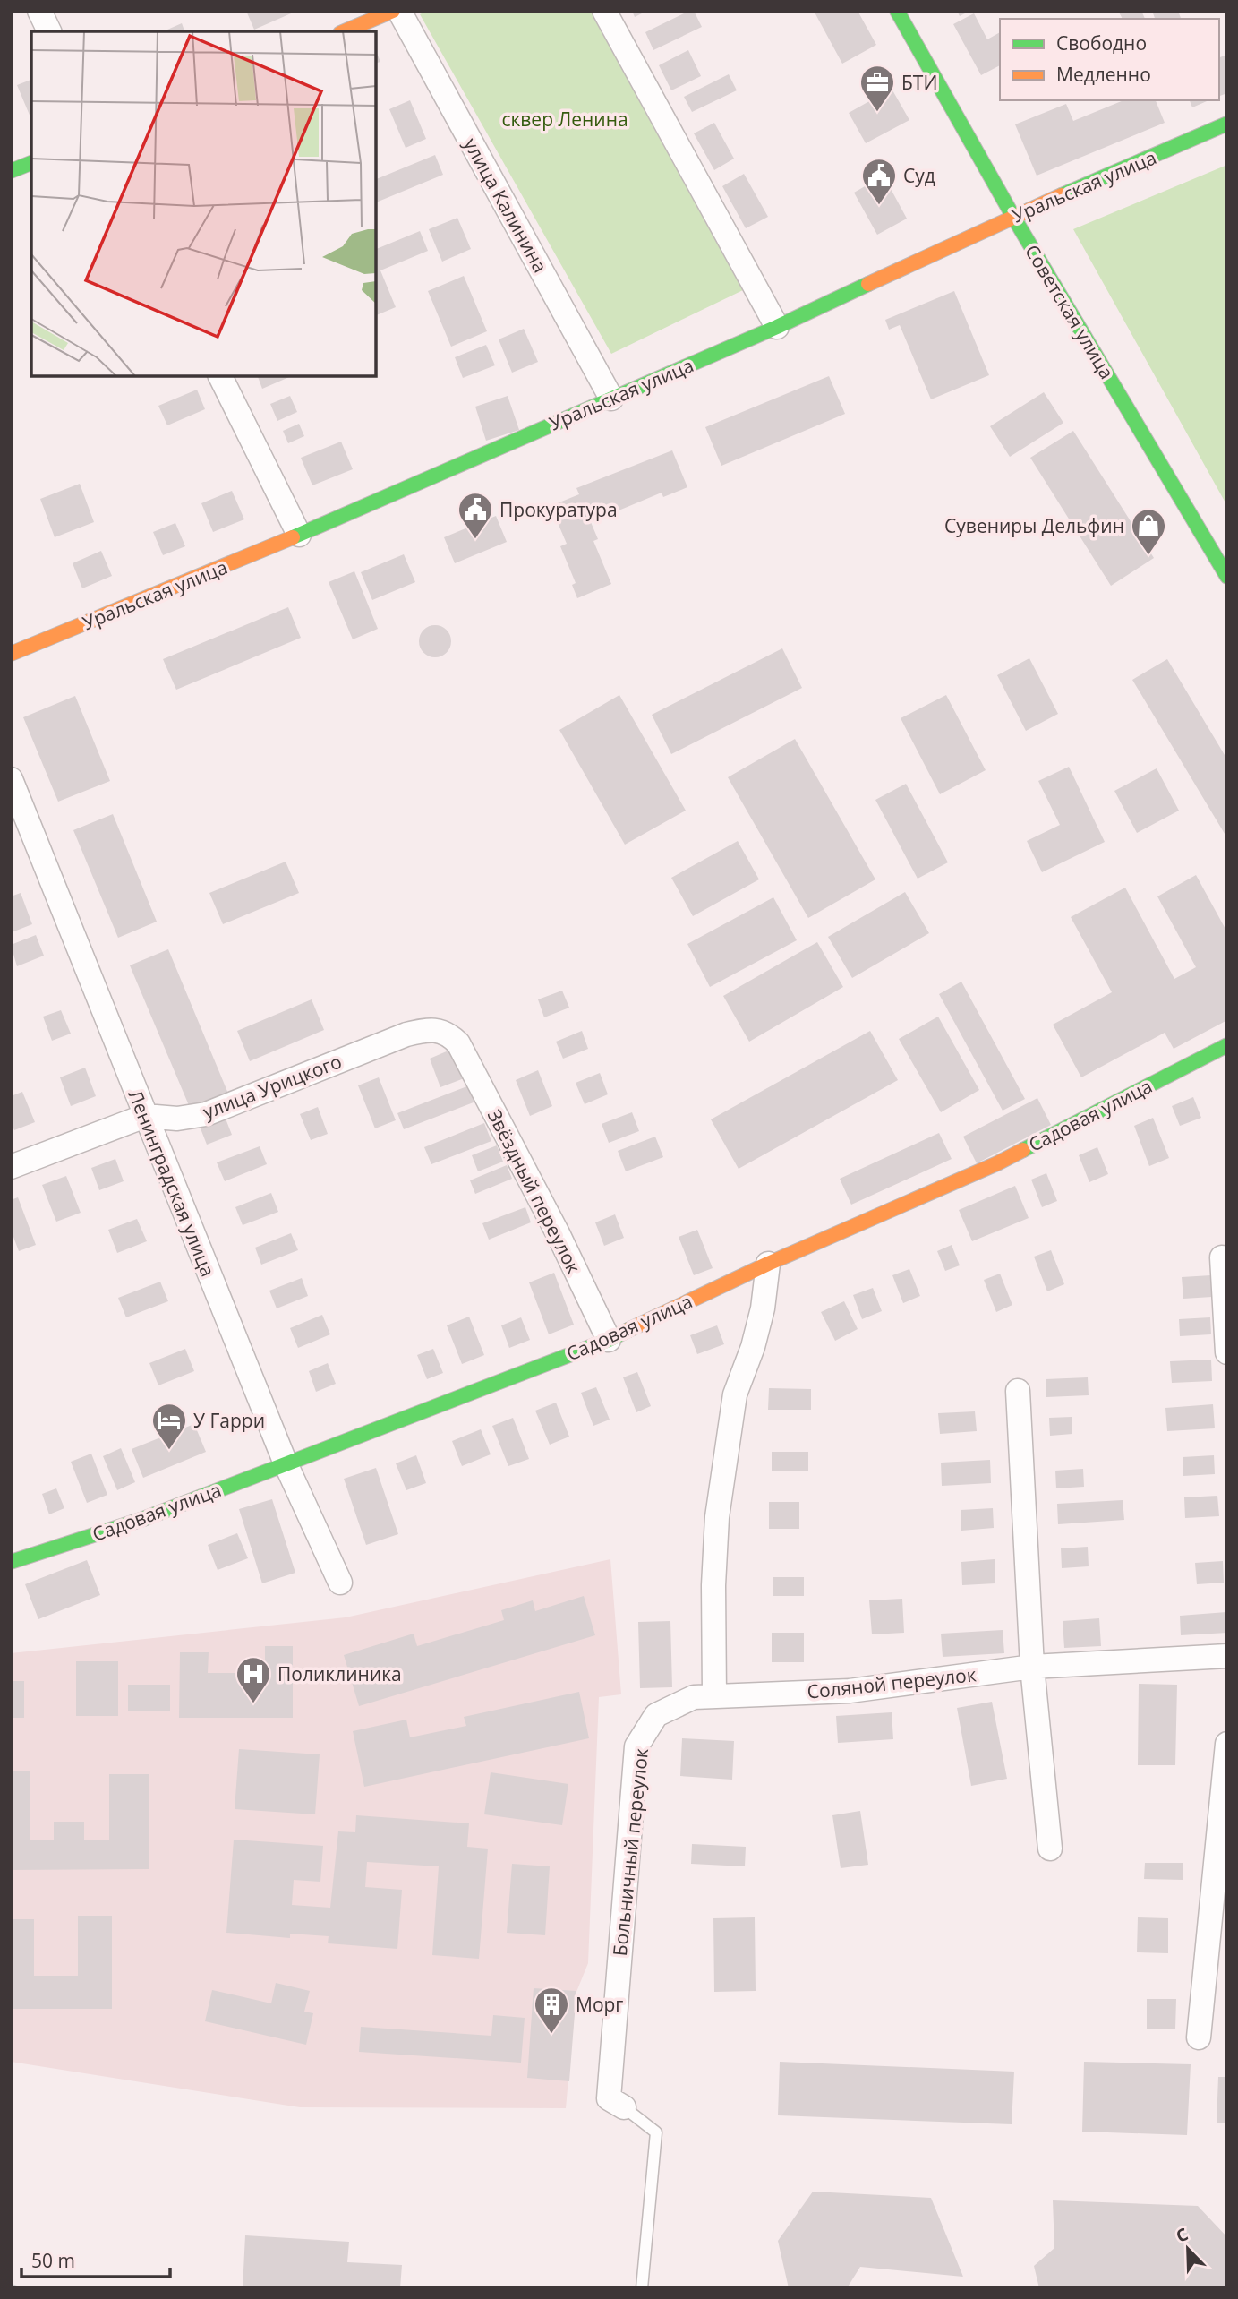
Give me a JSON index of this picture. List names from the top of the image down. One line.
{"streets":{"street":["Уральская улица","улица Калинина","Советская улица","улица Урицкого","Садовая улица","Ленинградская улица","Звёздный переулок","Соляной переулок","Больничный переулок"]},"crossings":[["Уральская улица","улица Калинина"],["Уральская улица","Советская улица"],["улица Урицкого","Ленинградская улица"],["улица Урицкого","Звёздный переулок"],["Садовая улица","Ленинградская улица"],["Садовая улица","Звёздный переулок"],["Соляной переулок","Больничный переулок"]],"parks":["сквер Ленина"],"places":{"office":["БТИ"],"public building":["Суд","Прокуратура"],"shop":["Сувениры Дельфин"],"hotel":["У Гарри"],"hospital":["Поликлиника"],"building":["Морг"]},"legend":["Свободно","Медленно"],"scale_bar":"50 m","north":"top left"}
